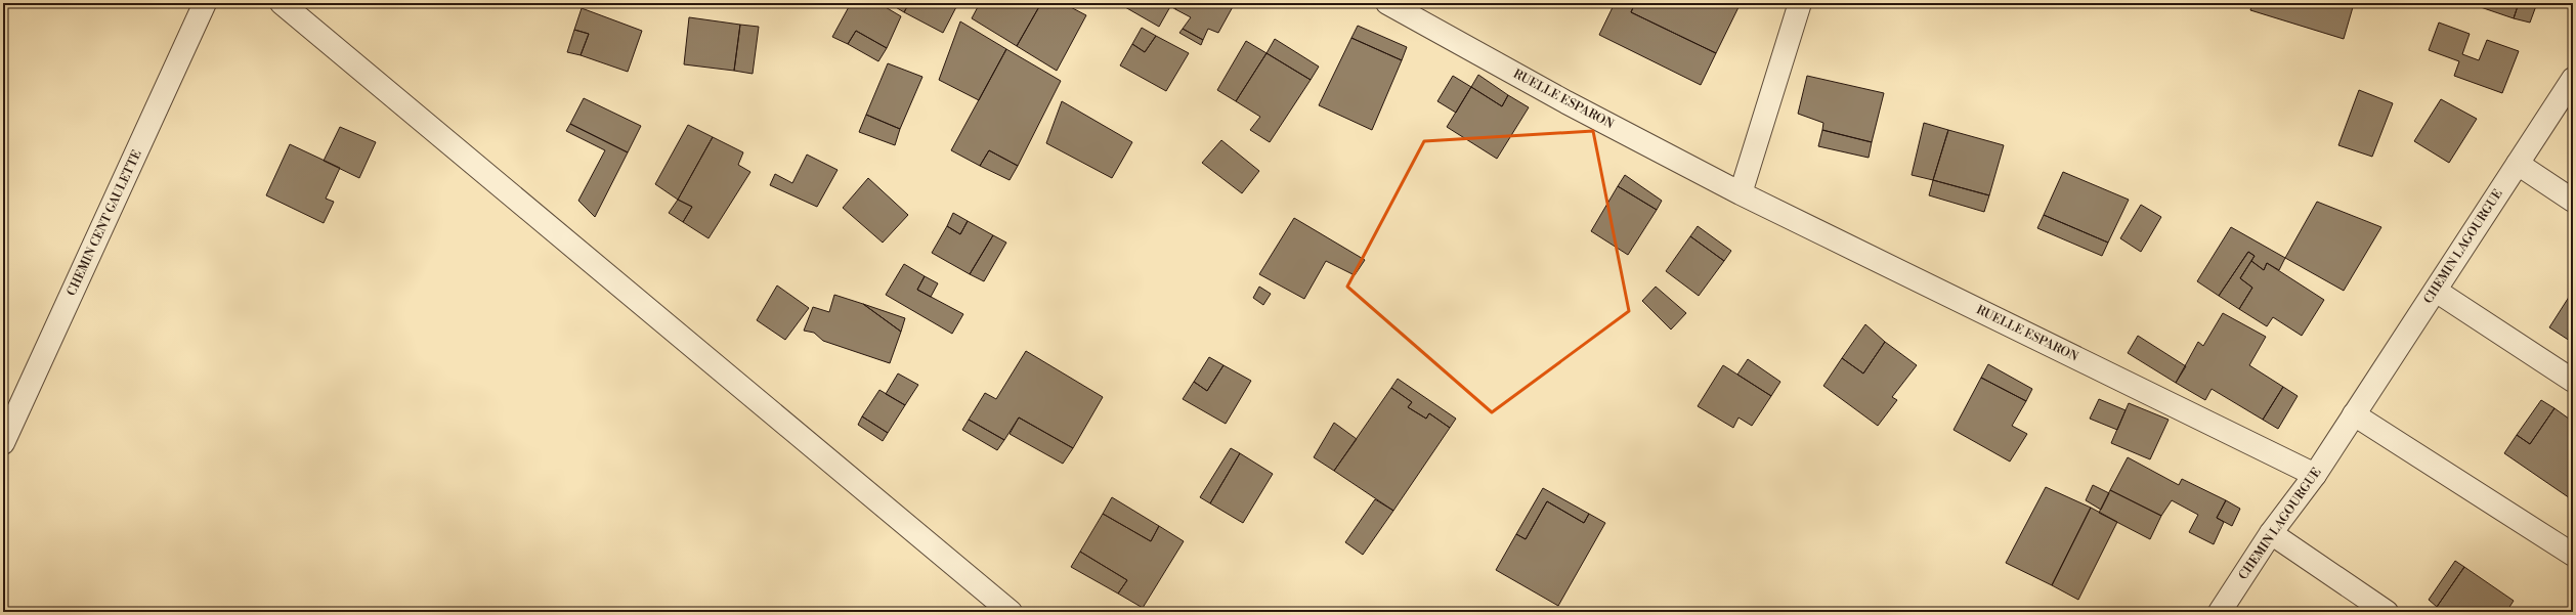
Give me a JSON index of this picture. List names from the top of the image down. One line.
{"streets":{"street":["RUELLE ESPARON","CHEMIN CENT GAULETTE","CHEMIN LAGOURGUE"]},"crossings":[["RUELLE ESPARON","CHEMIN LAGOURGUE"]]}
